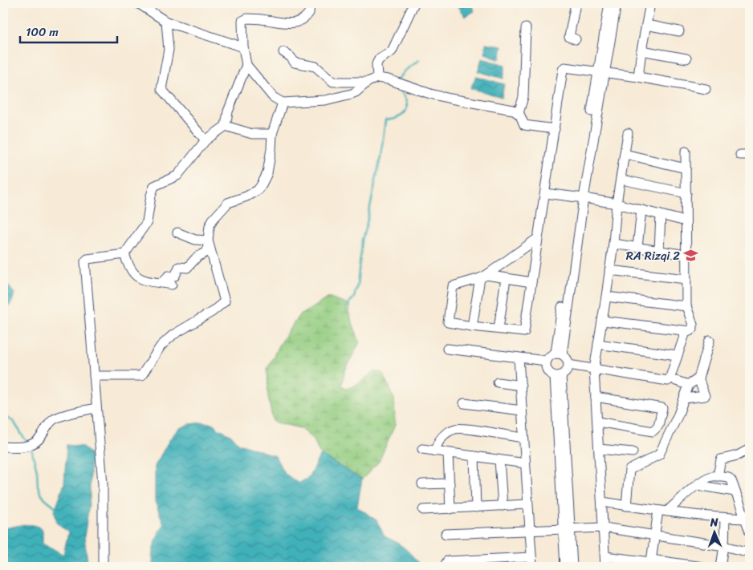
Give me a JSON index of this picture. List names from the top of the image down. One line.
{"places":{"school or university":["RA Rizqi 2"]},"scale_bar":"100 m","north":"top"}
